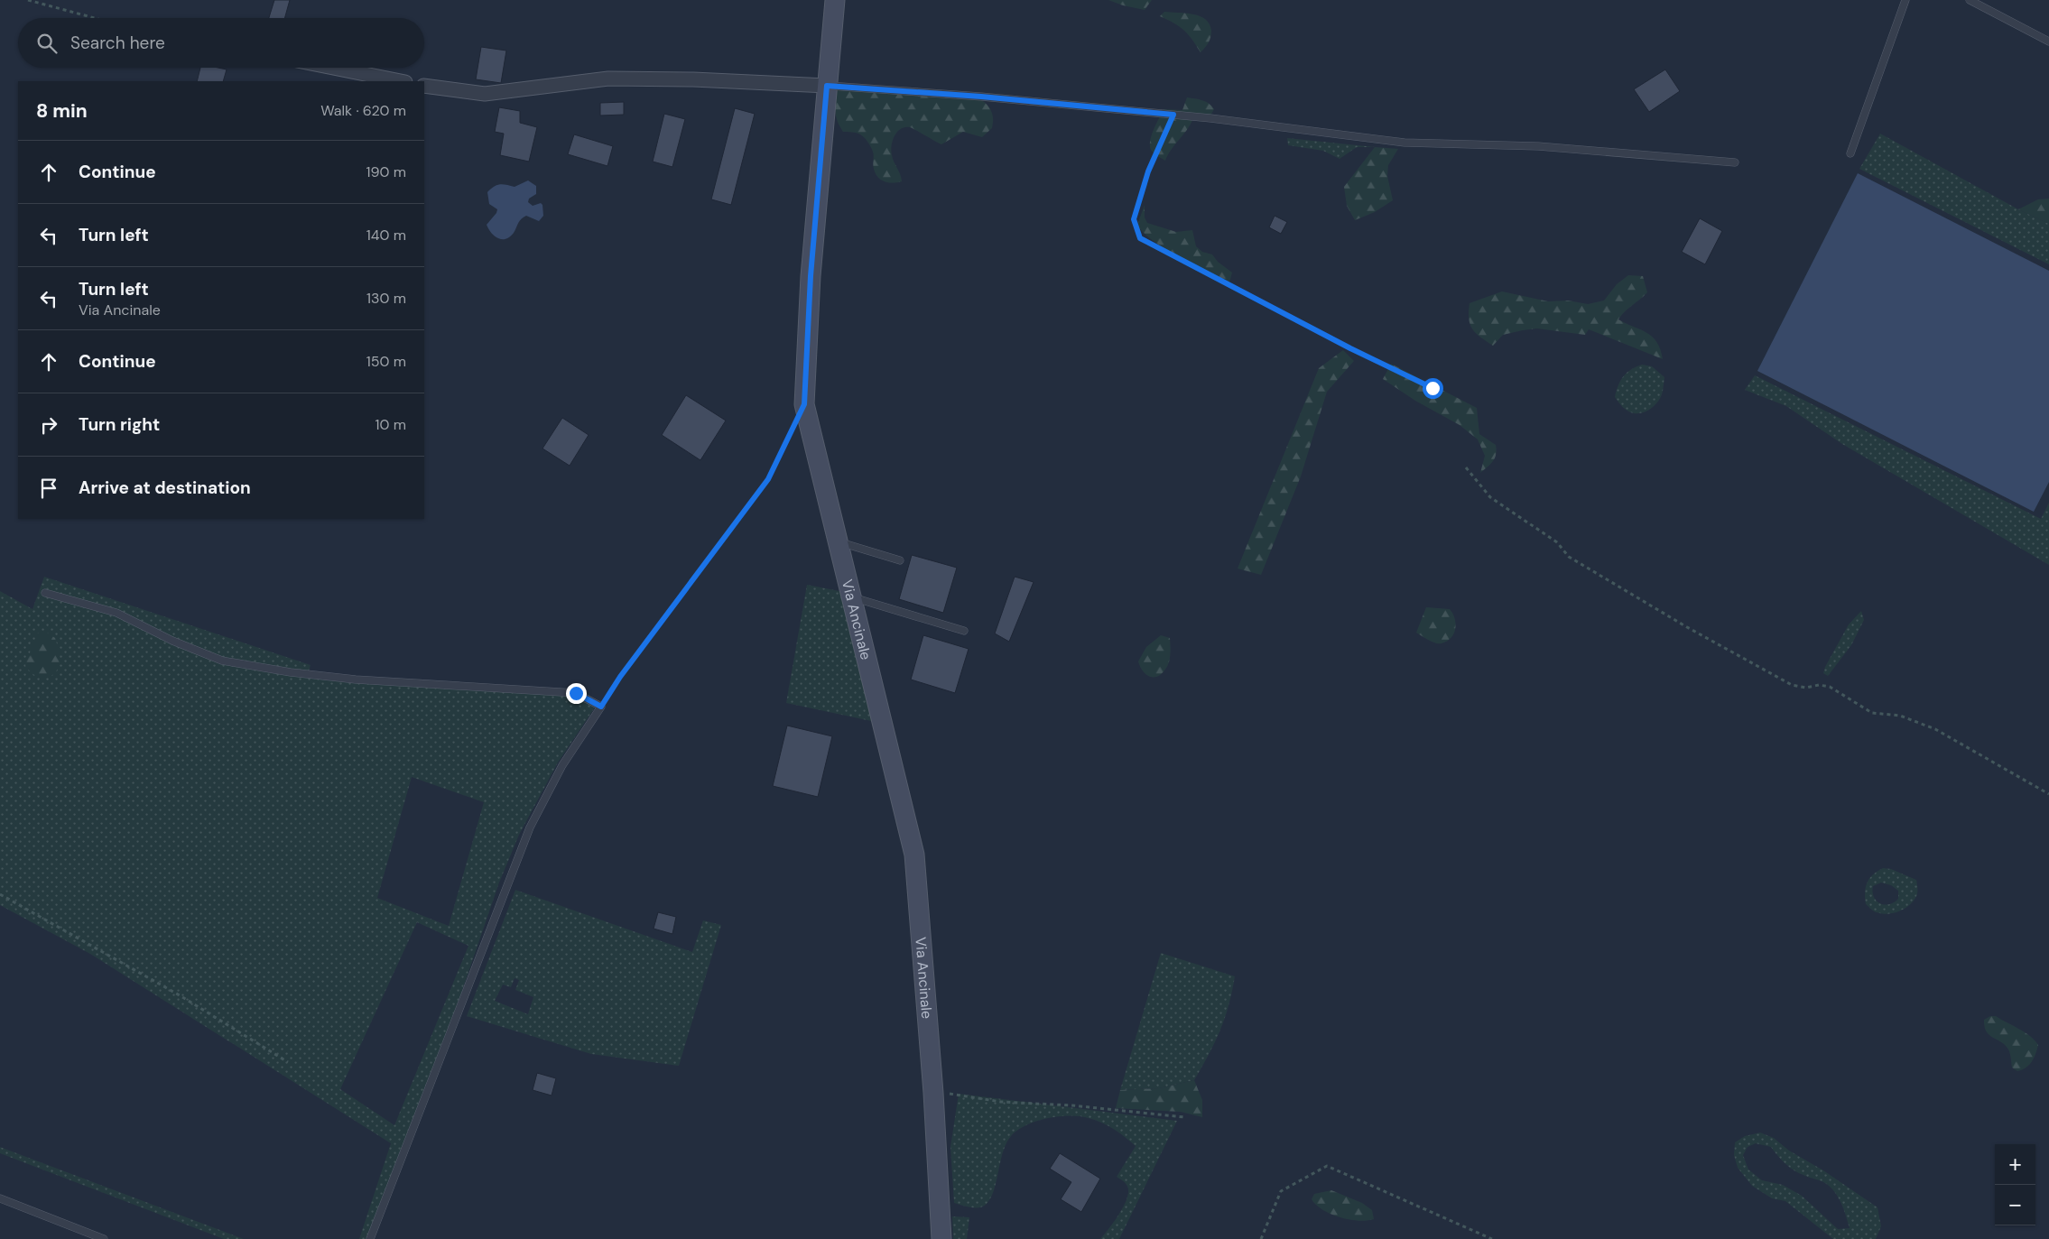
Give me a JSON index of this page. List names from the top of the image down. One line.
{"streets":{"main road":["Via Ancinale"]},"page":{"search":"Search here","heading":["8 min","Walk · 620 m"],"list":[["Continue","190 m"],["Turn left","140 m"],["Turn left","Via Ancinale","130 m"],["Continue","150 m"],["Turn right","10 m"],"Arrive at destination"],"map_buttons":["+","−"]}}
